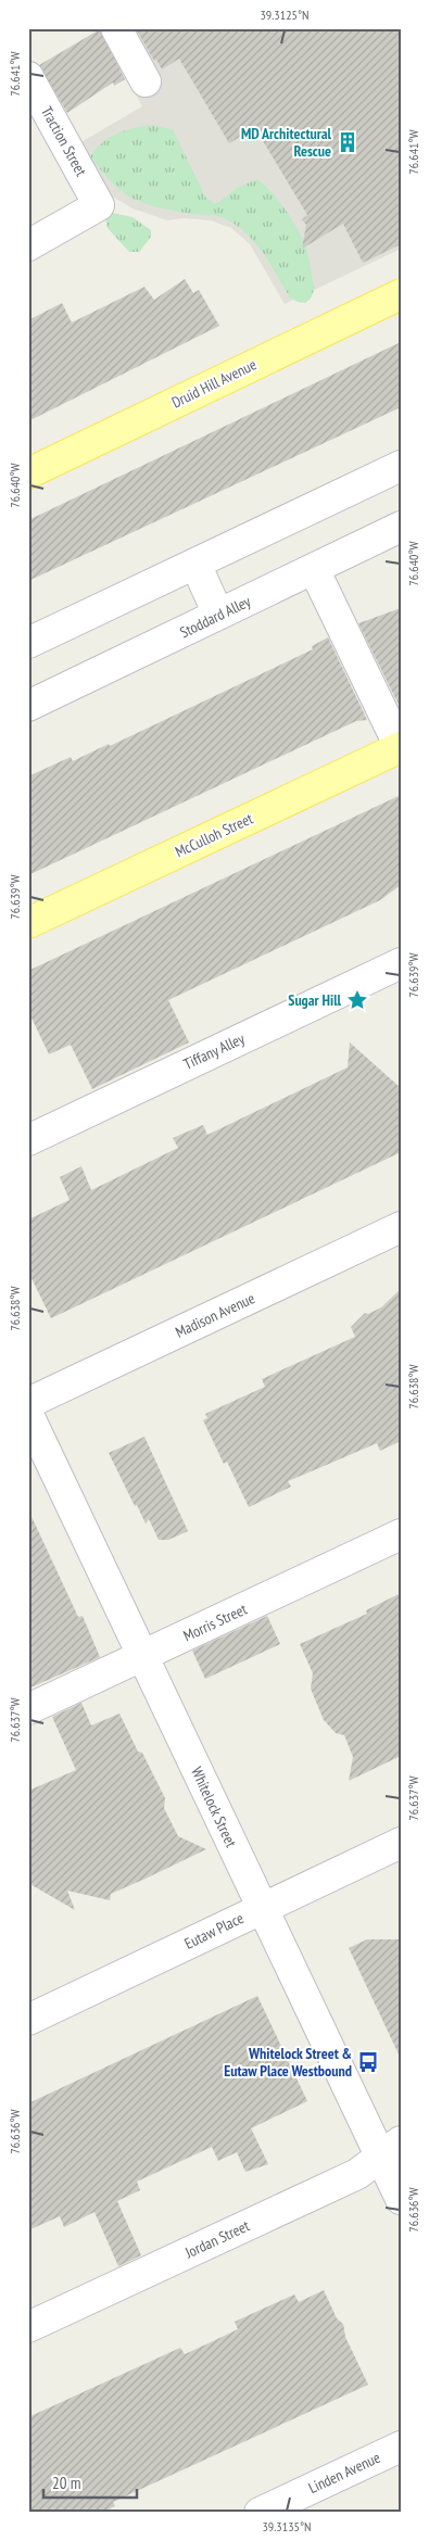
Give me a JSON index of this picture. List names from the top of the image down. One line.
{"streets":{"main road":["Druid Hill Avenue","McCulloh Street"],"street":["Traction Street","Stoddard Alley","Tiffany Alley","Madison Avenue","Morris Street","Whitelock Street","Eutaw Place","Jordan Street","Linden Avenue"]},"crossings":[["Morris Street","Whitelock Street"],["Whitelock Street","Eutaw Place"],["Whitelock Street","Jordan Street"]],"places":{"building":["MD Architectural Rescue"],"place":["Sugar Hill"],"bus stop":["Whitelock Street & Eutaw Place Westbound"]},"scale_bar":"20 m","coordinates":["39.3125°N","76.641°W","76.640°W","76.639°W","76.638°W","76.637°W","76.636°W","39.3135°N"]}
